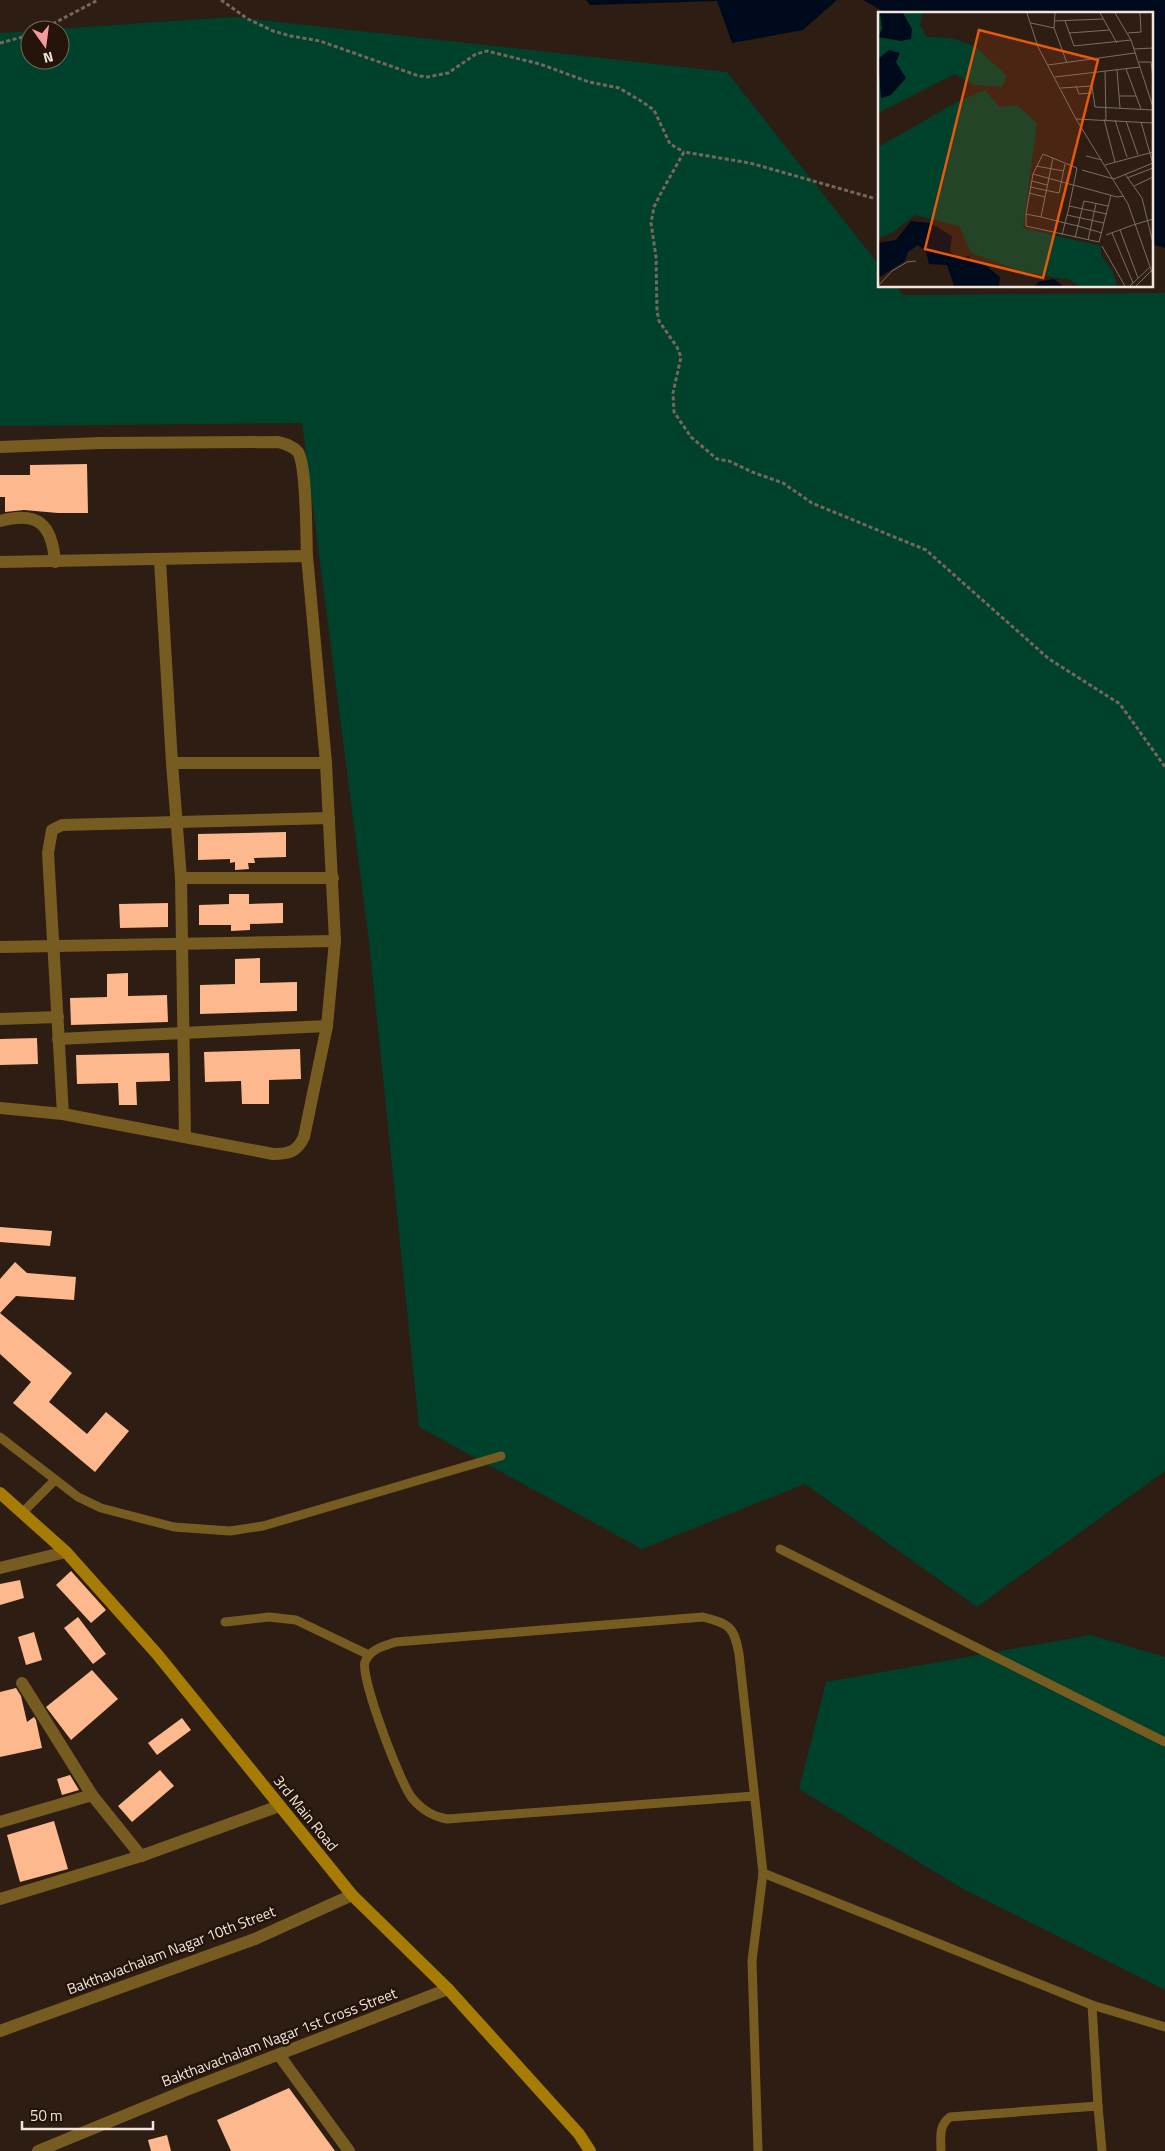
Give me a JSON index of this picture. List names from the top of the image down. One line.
{"streets":{"street":["3rd Main Road","Bakthavachalam Nagar 10th Street","Bakthavachalam Nagar 1st Cross Street"]},"crossings":[["3rd Main Road","Bakthavachalam Nagar 10th Street"],["3rd Main Road","Bakthavachalam Nagar 1st Cross Street"]],"scale_bar":"50 m","north":"bottom"}
